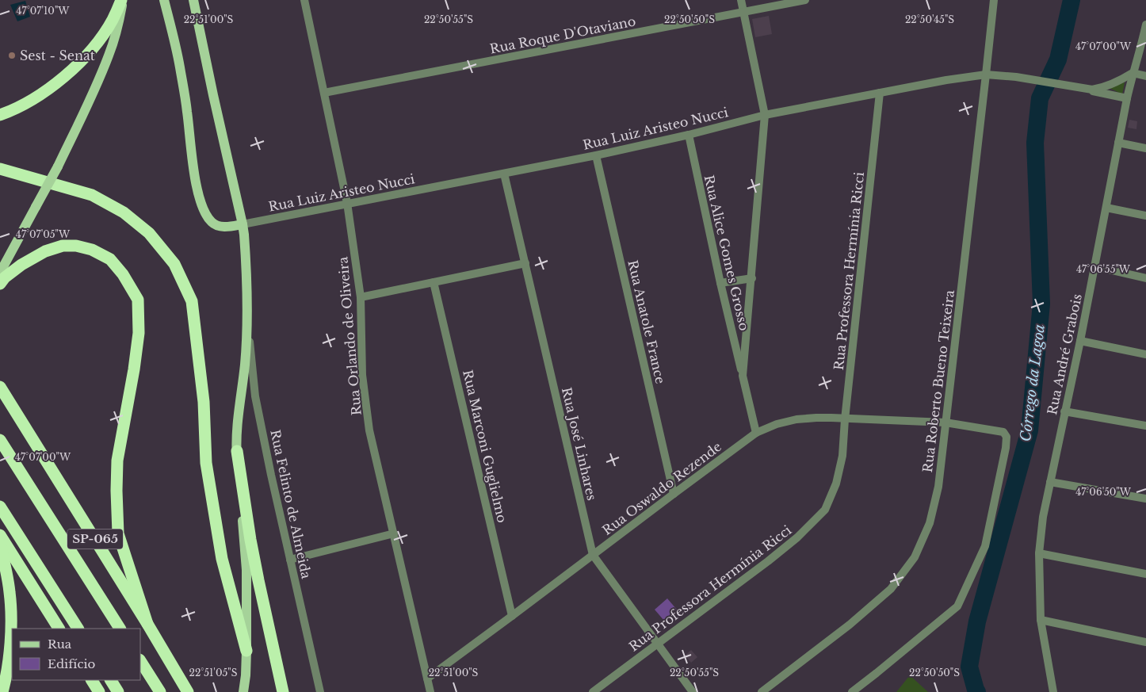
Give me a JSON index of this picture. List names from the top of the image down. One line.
{"streets":{"highway":["SP-065"],"street":["Rua Roque D'Otaviano","Rua Luiz Aristeo Nucci","Rua Alice Gomes Grosso","Rua Professora Hermínia Ricci","Rua Anatole France","Rua Orlando de Oliveira","Rua André Grabois","Rua Roberto Bueno Teixeira","Rua José Linhares","Rua Marconi Guglielmo","Rua Oswaldo Rezende","Rua Felinto de Almeida"]},"crossings":[["Rua Roque D'Otaviano","Rua Orlando de Oliveira"],["Rua Luiz Aristeo Nucci","Rua Alice Gomes Grosso"],["Rua Luiz Aristeo Nucci","Rua Professora Hermínia Ricci"],["Rua Luiz Aristeo Nucci","Rua Anatole France"],["Rua Luiz Aristeo Nucci","Rua Orlando de Oliveira"],["Rua Luiz Aristeo Nucci","Rua André Grabois"],["Rua Luiz Aristeo Nucci","Rua Roberto Bueno Teixeira"],["Rua Luiz Aristeo Nucci","Rua José Linhares"],["Rua Alice Gomes Grosso","Rua Oswaldo Rezende"],["Rua Professora Hermínia Ricci","Rua José Linhares"],["Rua Professora Hermínia Ricci","Rua Oswaldo Rezende"],["Rua Anatole France","Rua Oswaldo Rezende"],["Rua Orlando de Oliveira","Rua Oswaldo Rezende"],["Rua Roberto Bueno Teixeira","Rua Oswaldo Rezende"],["Rua José Linhares","Rua Oswaldo Rezende"],["Rua Marconi Guglielmo","Rua Oswaldo Rezende"]],"water":["Córrego da Lagoa"],"places":["Sest - Senat"],"legend":["Rua","Edifício"],"coordinates":["47°07'10\"W","22°50'50\"S","22°50'45\"S","22°51'00\"S","22°50'55\"S","47°07'00\"W","47°07'05\"W","47°06'55\"W","47°06'50\"W","22°51'05\"S"]}
